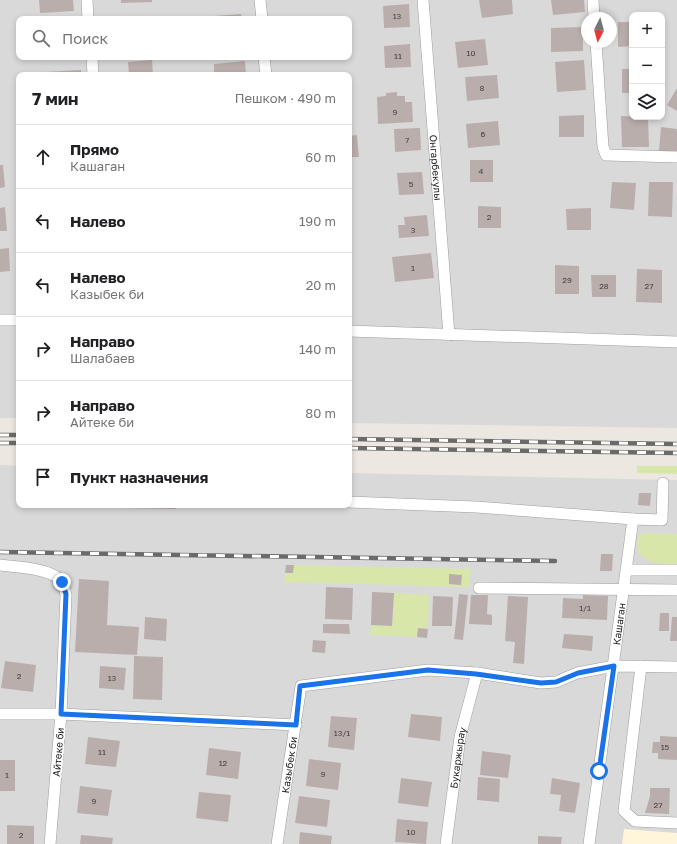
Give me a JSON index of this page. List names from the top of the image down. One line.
{"streets":{"street":["Онгарбекулы","Кашаган","Айтеке би","Букаржырау","Казыбек би"]},"crossings":[["Букаржырау","Казыбек би"]],"house_numbers":["13","10","11","8","9","6","7","4","5","2","3","1","29","28","27","1/1","2","13","13/1","15","11","12","9","1","9","27","10","2"],"north":"bottom","page":{"map_buttons":["+","−"],"search":"Поиск","heading":["7 мин","Пешком · 490 m"],"list":[["Прямо","Кашаган","60 m"],["Налево","190 m"],["Налево","Казыбек би","20 m"],["Направо","Шалабаев","140 m"],["Направо","Айтеке би","80 m"],"Пункт назначения"]}}
